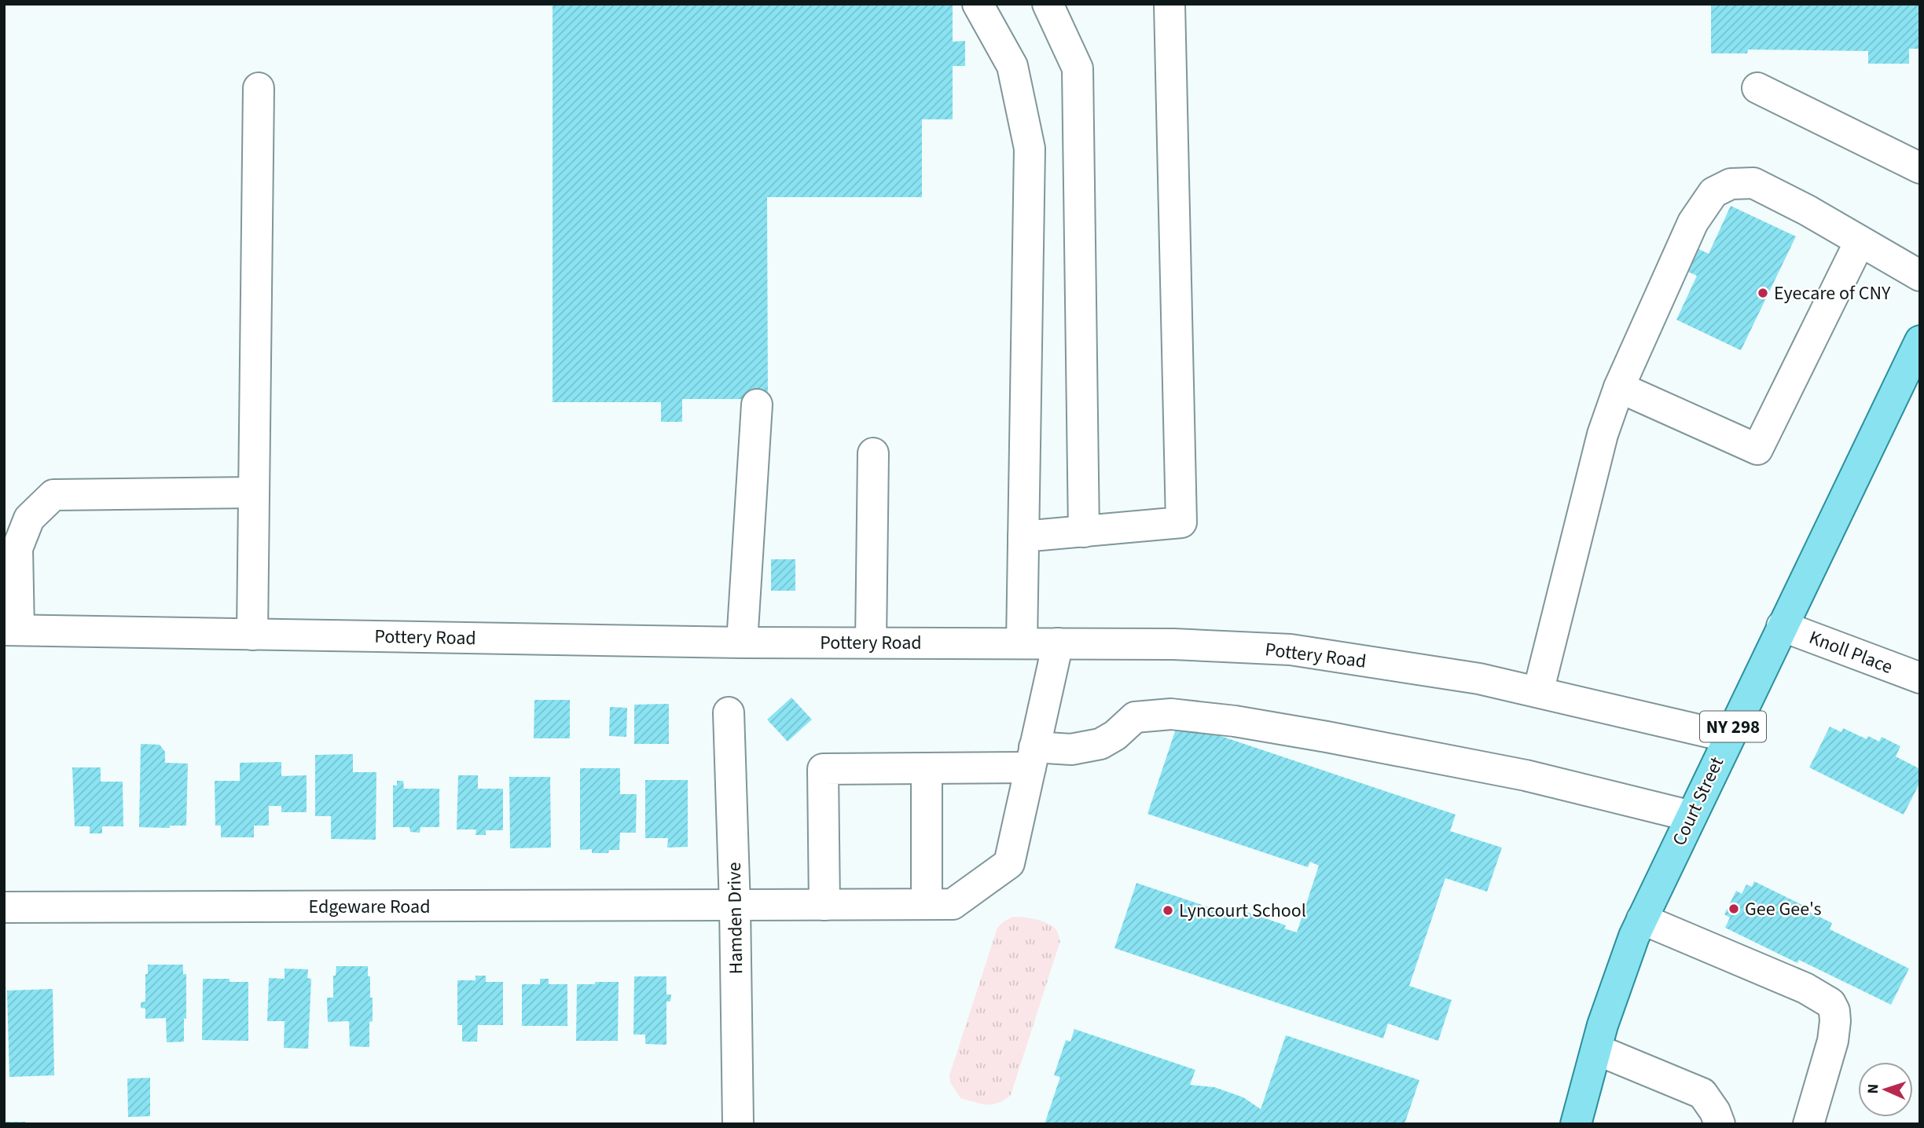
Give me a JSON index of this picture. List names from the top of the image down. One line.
{"streets":{"main road":["NY 298","Court Street"],"street":["Pottery Road","Knoll Place","Edgeware Road","Hamden Drive"]},"crossings":[["Pottery Road","Court Street"],["Pottery Road","Edgeware Road"],["Knoll Place","Court Street"],["Edgeware Road","Hamden Drive"]],"places":["Eyecare of CNY","Gee Gee's","Lyncourt School"],"north":"left"}
